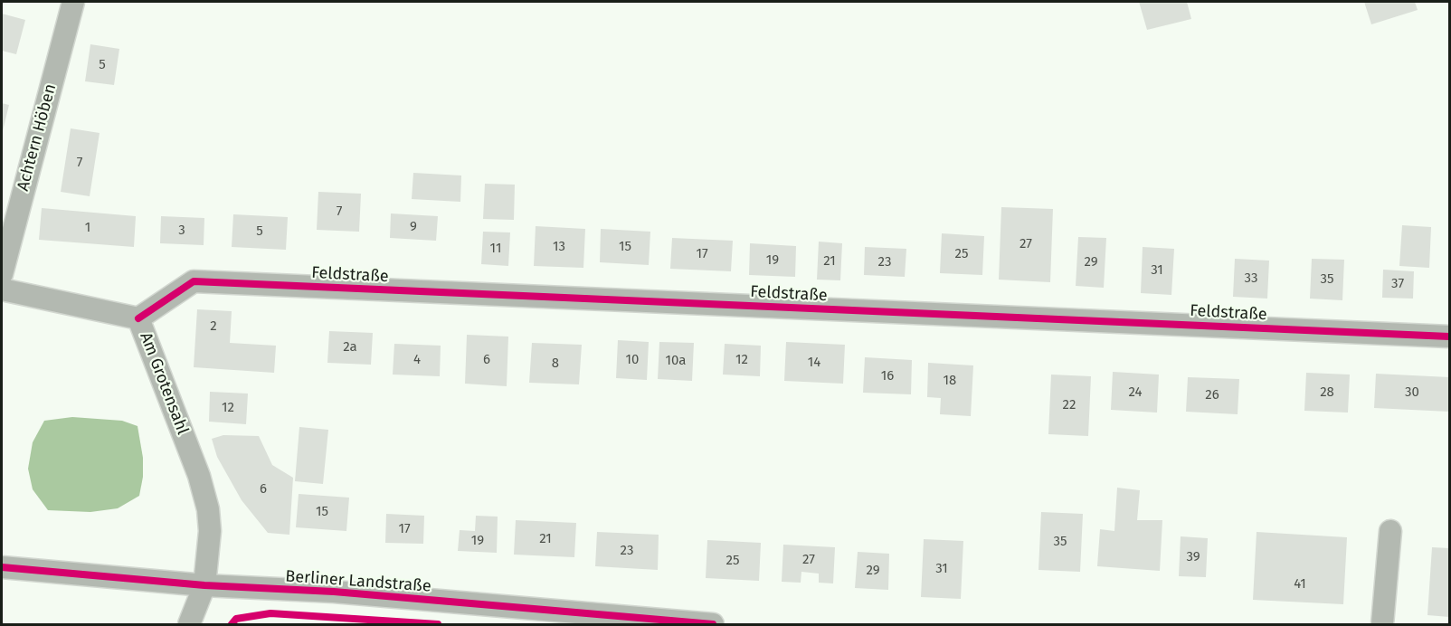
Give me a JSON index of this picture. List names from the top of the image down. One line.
{"streets":{"street":["Achtern Höben","Feldstraße","Am Grotensahl","Berliner Landstraße"]},"crossings":[["Feldstraße","Am Grotensahl"],["Am Grotensahl","Berliner Landstraße"]],"house_numbers":["5","7","7","9","1","3","5","27","13","15","11","17","25","19","21","23","29","31","33","35","37","2","2a","4","6","10","12","10a","14","8","16","18","24","28","30","26","22","12","6","15","17","21","19","35","23","39","27","25","31","29","41"]}
